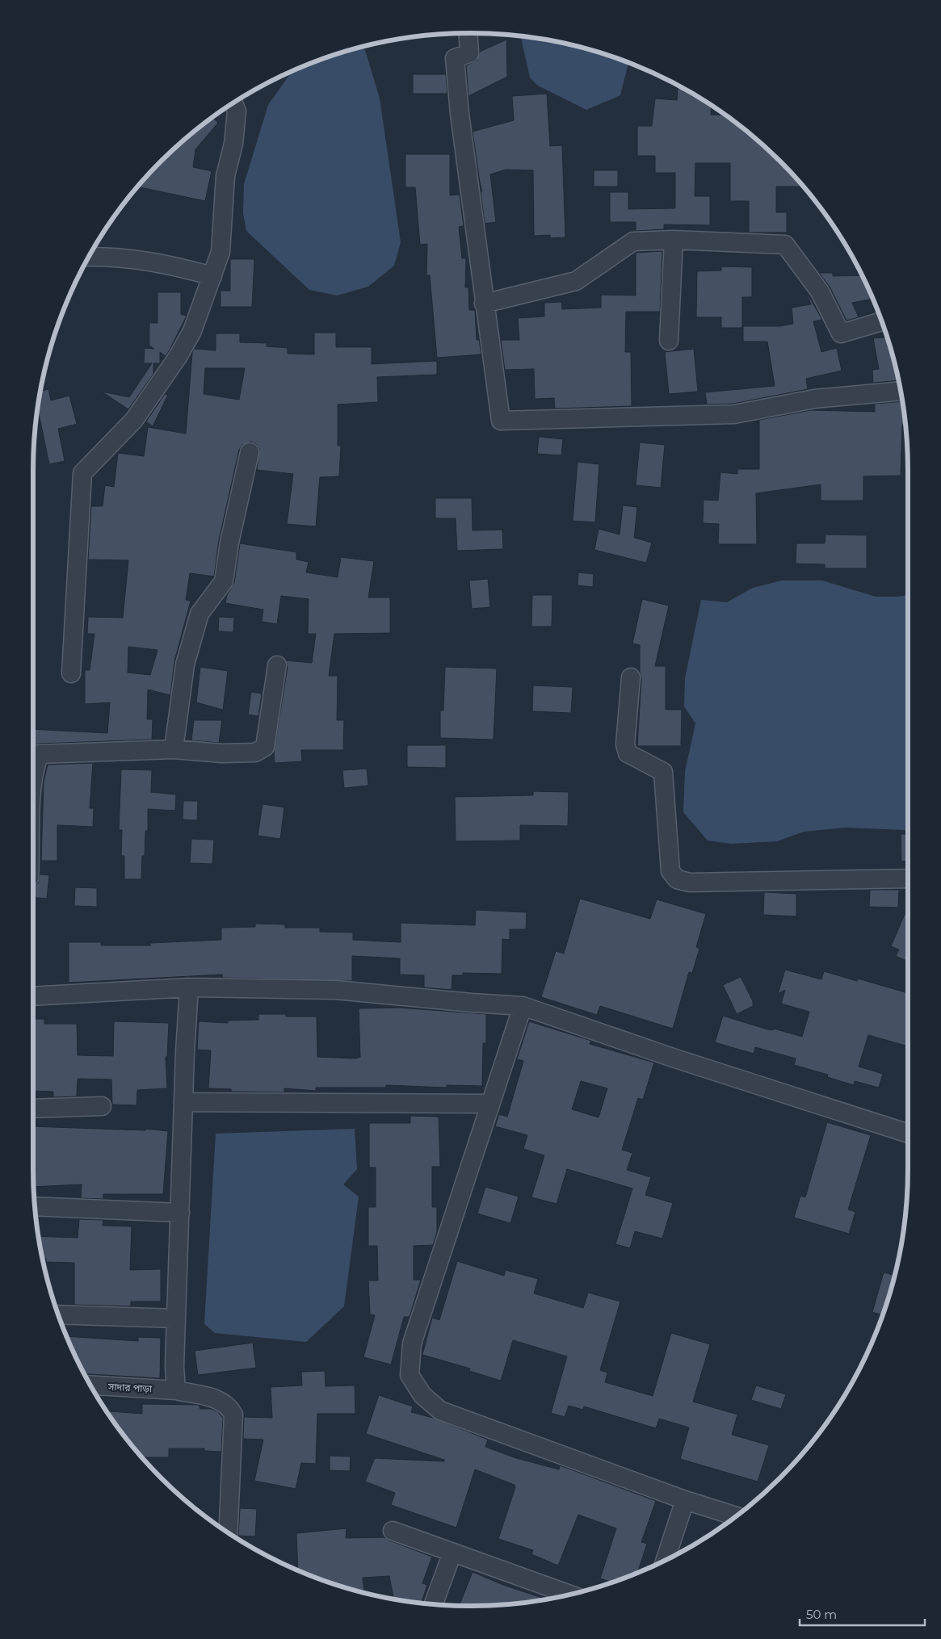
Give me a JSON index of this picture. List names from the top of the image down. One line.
{"streets":{"street":["সাদার পাড়া"]},"scale_bar":"50 m"}
